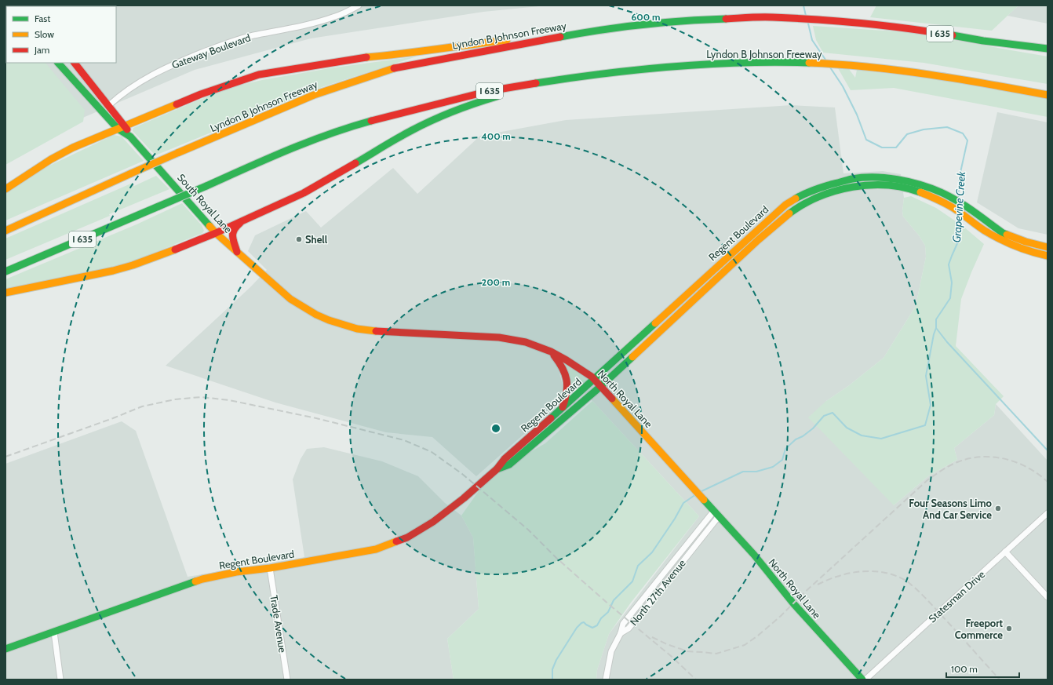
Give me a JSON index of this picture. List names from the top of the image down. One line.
{"streets":{"main road":["I 635","Lyndon B Johnson Freeway","South Royal Lane","Regent Boulevard","North Royal Lane"],"street":["Gateway Boulevard","North 27th Avenue","Statesman Drive","Trade Avenue"]},"crossings":[["Gateway Boulevard","South Royal Lane"],["South Royal Lane","North Royal Lane"],["Regent Boulevard","North Royal Lane"],["Regent Boulevard","Trade Avenue"],["North Royal Lane","North 27th Avenue"]],"water":["Grapevine Creek"],"places":["Shell","Four Seasons Limo And Car Service","Freeport Commerce"],"legend":["Fast","Slow","Jam"],"scale_bar":"100 m","rings":["600 m","400 m","200 m"]}
